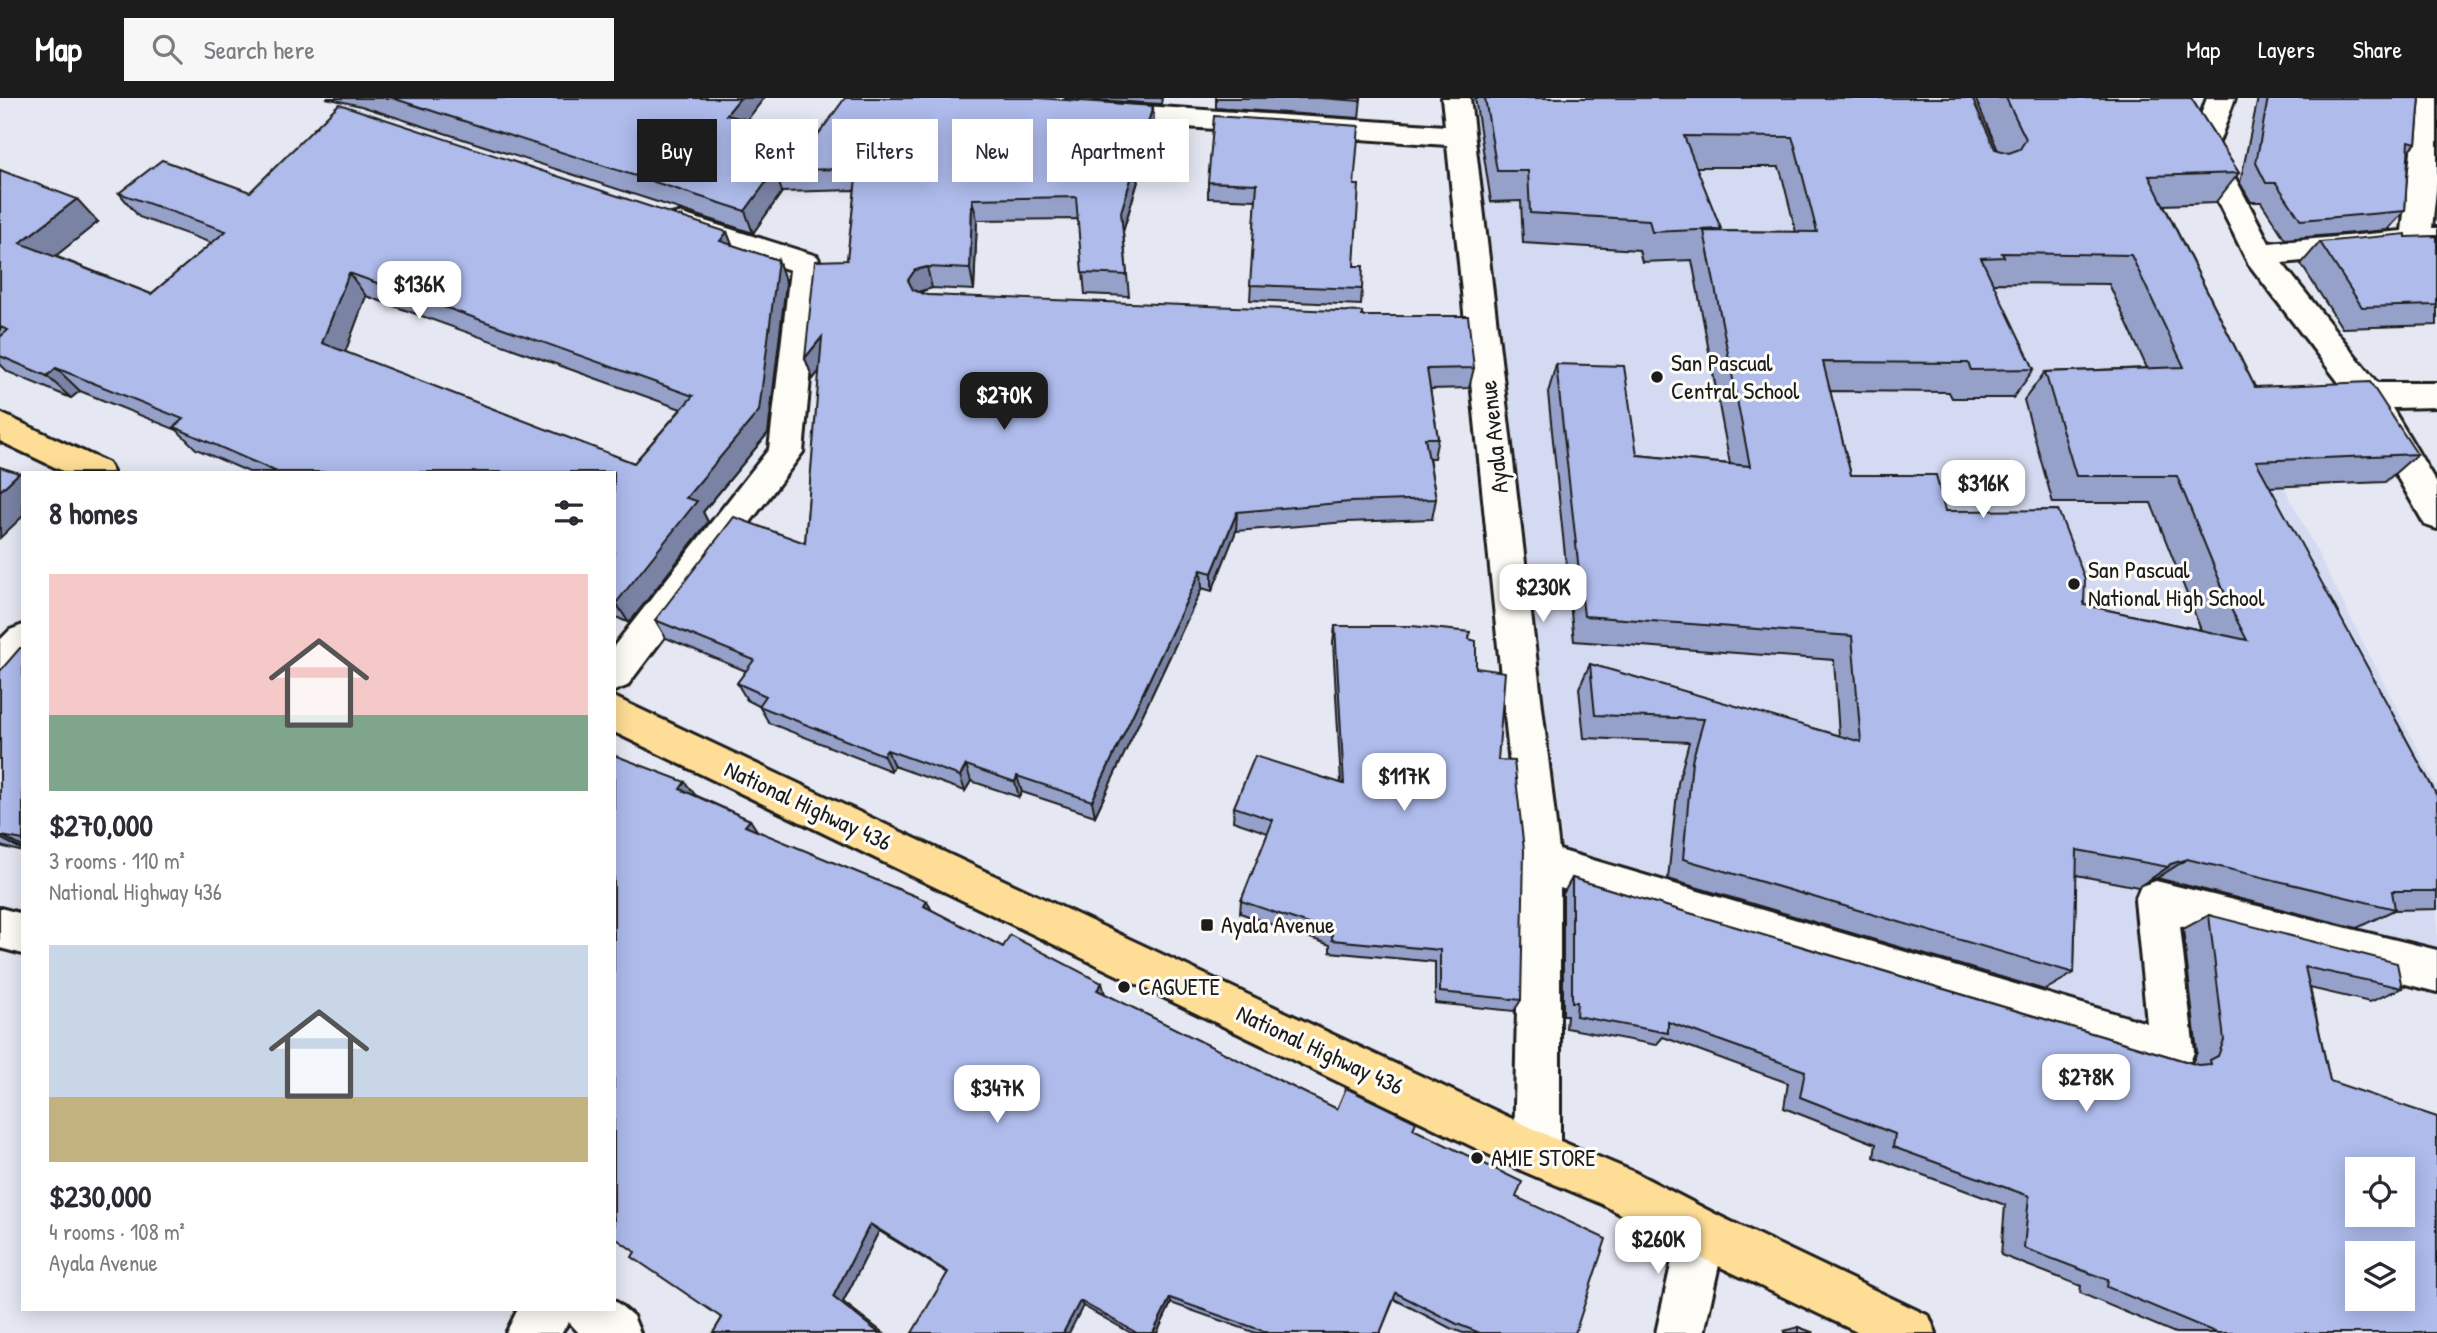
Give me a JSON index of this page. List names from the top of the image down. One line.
{"streets":{"main road":["National Highway 436"],"street":["Ayala Avenue"]},"crossings":[["Ayala Avenue","National Highway 436"]],"places":{"other":["San Pascual Central School","San Pascual National High School","CAGUETE","AMIE STORE"],"transit":["Ayala Avenue"]},"page":{"header":"Map","search":"Search here","nav":["Map","Layers","Share"],"chip":["Buy","Rent","Filters","New","Apartment"],"price":["$136K","$270K","$316K","$230K","$117K","$278K","$347K","$260K"],"heading":"8 homes","list":[{"name":"$270,000","note":"3 rooms · 110 m² · National Highway 436"},{"name":"$230,000","note":"4 rooms · 108 m² · Ayala Avenue"}]}}
